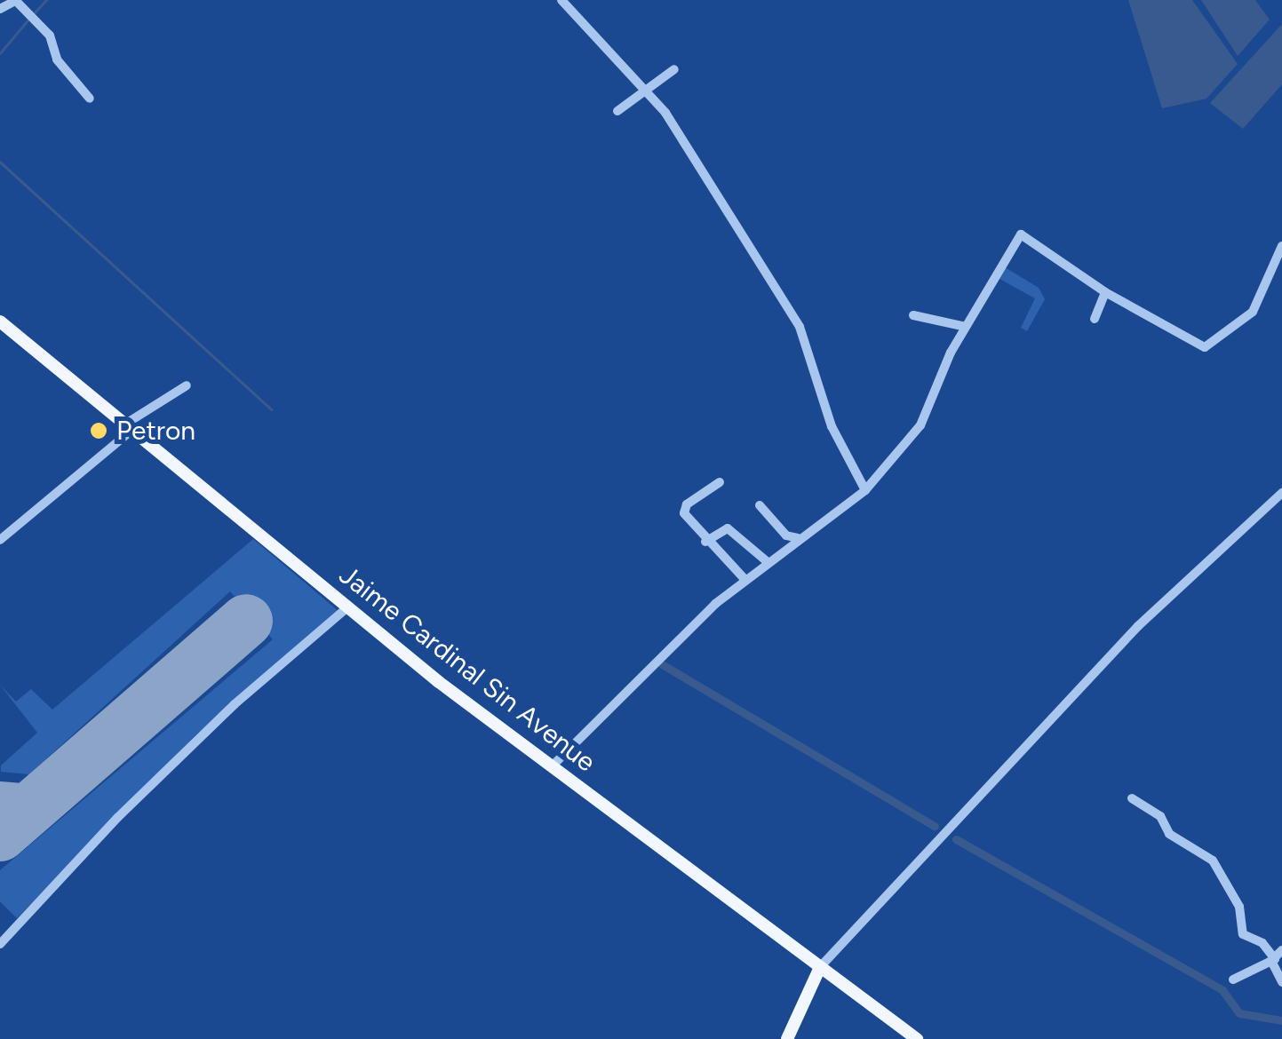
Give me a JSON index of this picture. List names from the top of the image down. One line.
{"streets":{"main road":["Jaime Cardinal Sin Avenue"]},"places":["Petron"]}
